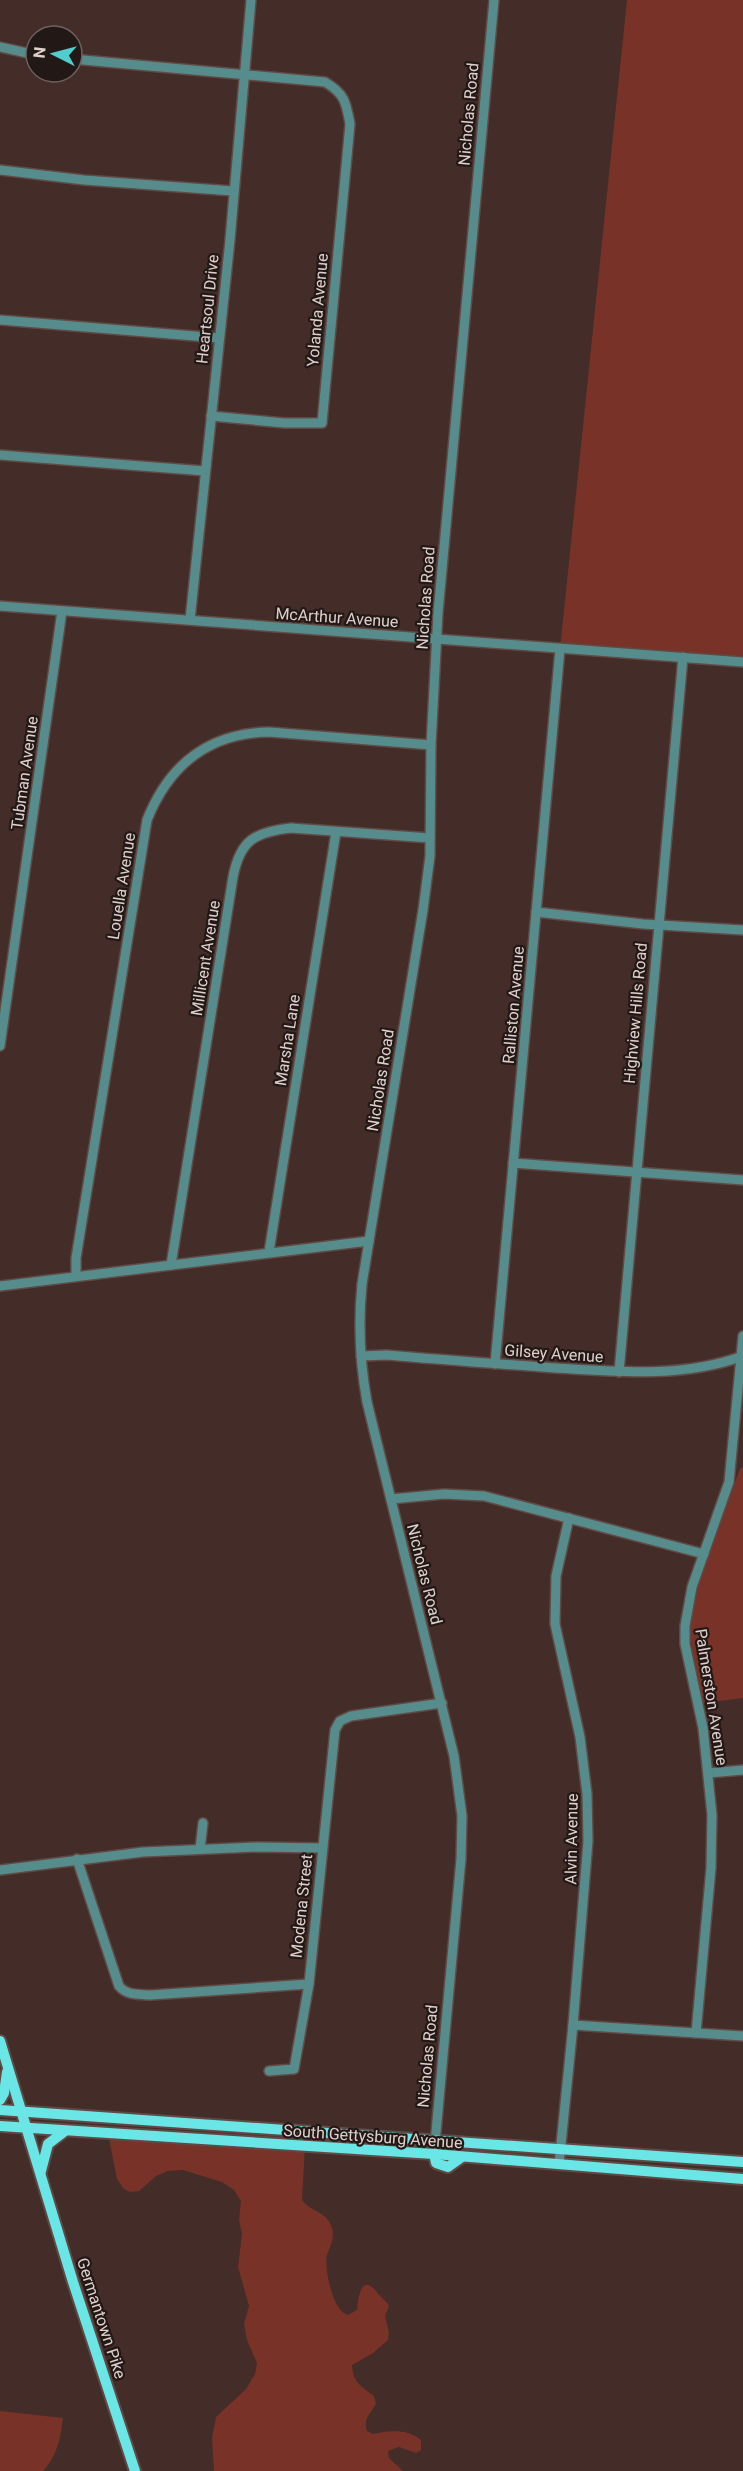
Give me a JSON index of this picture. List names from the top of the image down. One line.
{"streets":{"main road":["South Gettysburg Avenue","Germantown Pike"],"street":["Nicholas Road","Heartsoul Drive","Yolanda Avenue","McArthur Avenue","Tubman Avenue","Louella Avenue","Millicent Avenue","Ralliston Avenue","Highview Hills Road","Marsha Lane","Gilsey Avenue","Palmerston Avenue","Alvin Avenue","Modena Street"]},"crossings":[["Nicholas Road","McArthur Avenue"],["Nicholas Road","Louella Avenue"],["Nicholas Road","Millicent Avenue"],["Nicholas Road","Gilsey Avenue"],["Nicholas Road","Modena Street"],["Nicholas Road","South Gettysburg Avenue"],["Heartsoul Drive","Yolanda Avenue"],["Heartsoul Drive","McArthur Avenue"],["McArthur Avenue","Tubman Avenue"],["McArthur Avenue","Ralliston Avenue"],["McArthur Avenue","Highview Hills Road"],["Millicent Avenue","Marsha Lane"],["Ralliston Avenue","Gilsey Avenue"],["Highview Hills Road","Gilsey Avenue"],["Gilsey Avenue","Palmerston Avenue"],["Alvin Avenue","South Gettysburg Avenue"],["South Gettysburg Avenue","Germantown Pike"]],"north":"left"}
